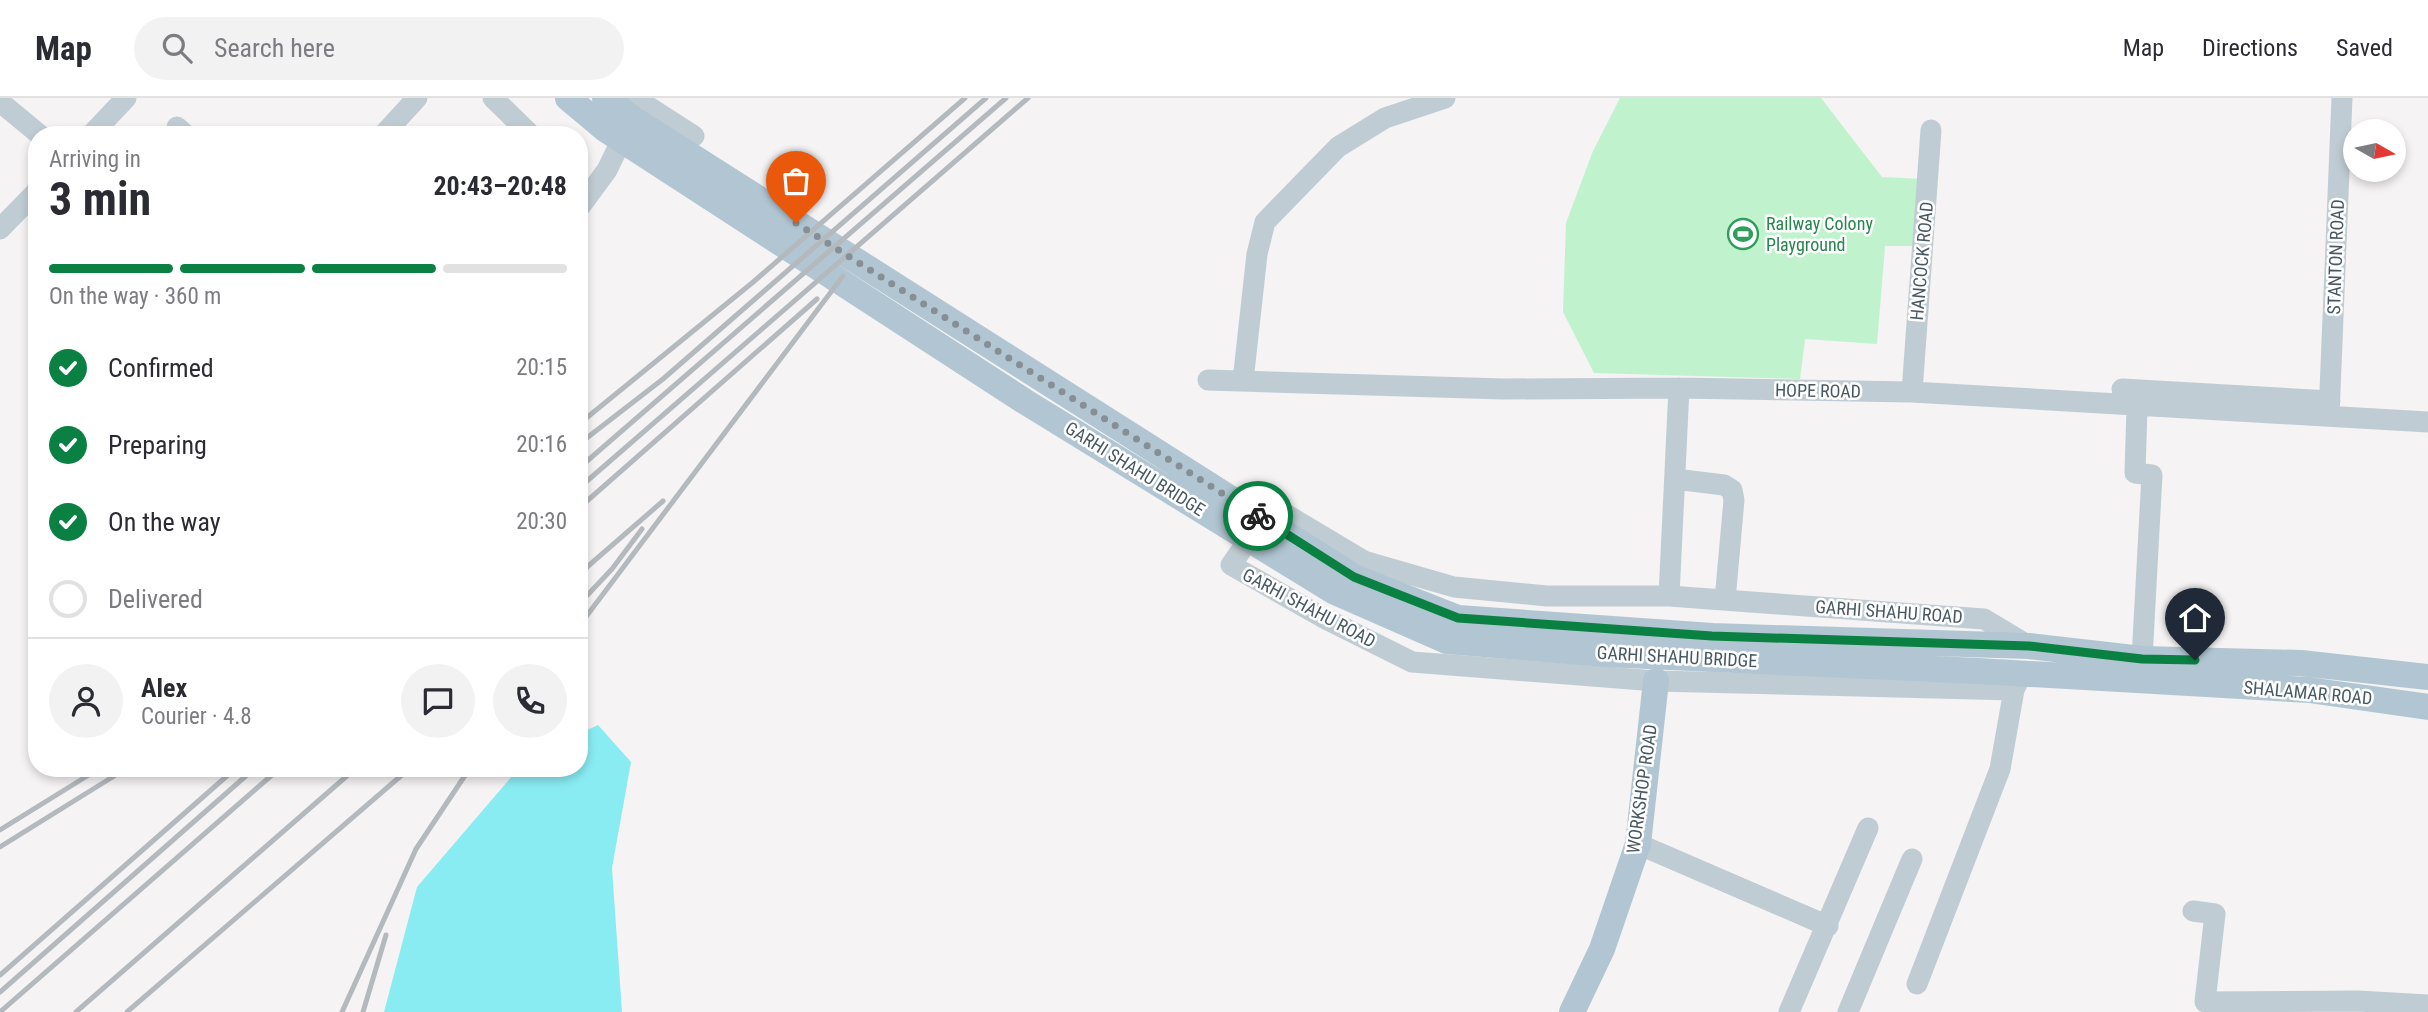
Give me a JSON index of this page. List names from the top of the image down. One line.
{"streets":{"main road":["GARHI SHAHU BRIDGE","SHALAMAR ROAD","WORKSHOP ROAD"],"street":["STANTON ROAD","HANCOCK ROAD","HOPE ROAD","GARHI SHAHU ROAD"]},"crossings":[["STANTON ROAD","HOPE ROAD"],["HANCOCK ROAD","HOPE ROAD"],["GARHI SHAHU BRIDGE","SHALAMAR ROAD"],["GARHI SHAHU ROAD","SHALAMAR ROAD"],["GARHI SHAHU ROAD","WORKSHOP ROAD"]],"places":{"sports":["Railway Colony Playground"]},"north":"right","page":{"header":"Map","search":"Search here","nav":["Map","Directions","Saved"],"heading":["3 min","Arriving in","20:43–20:48"],"panel":["Alex","Courier · 4.8"],"bar":"On the way · 360 m","list":[["Confirmed","20:15"],["Preparing","20:16"],["On the way","20:30"],"Delivered"]}}
